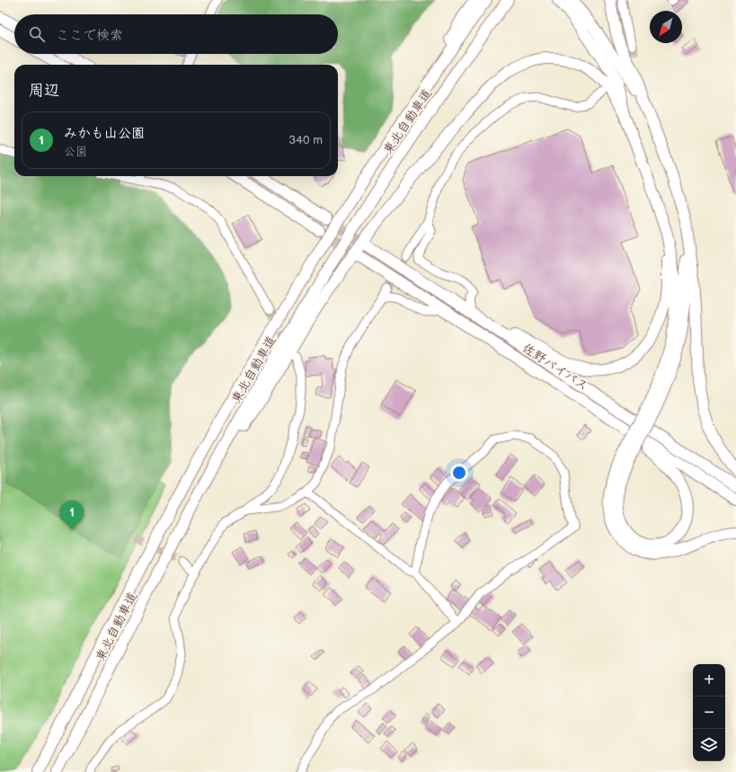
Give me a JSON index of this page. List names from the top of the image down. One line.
{"streets":{"highway":["東北自動車道","佐野バイパス"]},"north":"bottom left","page":{"search":"ここで検索","heading":"周辺","list":[{"mark":"1","name":"みかも山公園","note":"公園","value":"340 m"}],"pins":"1","map_buttons":["+","−"]}}
